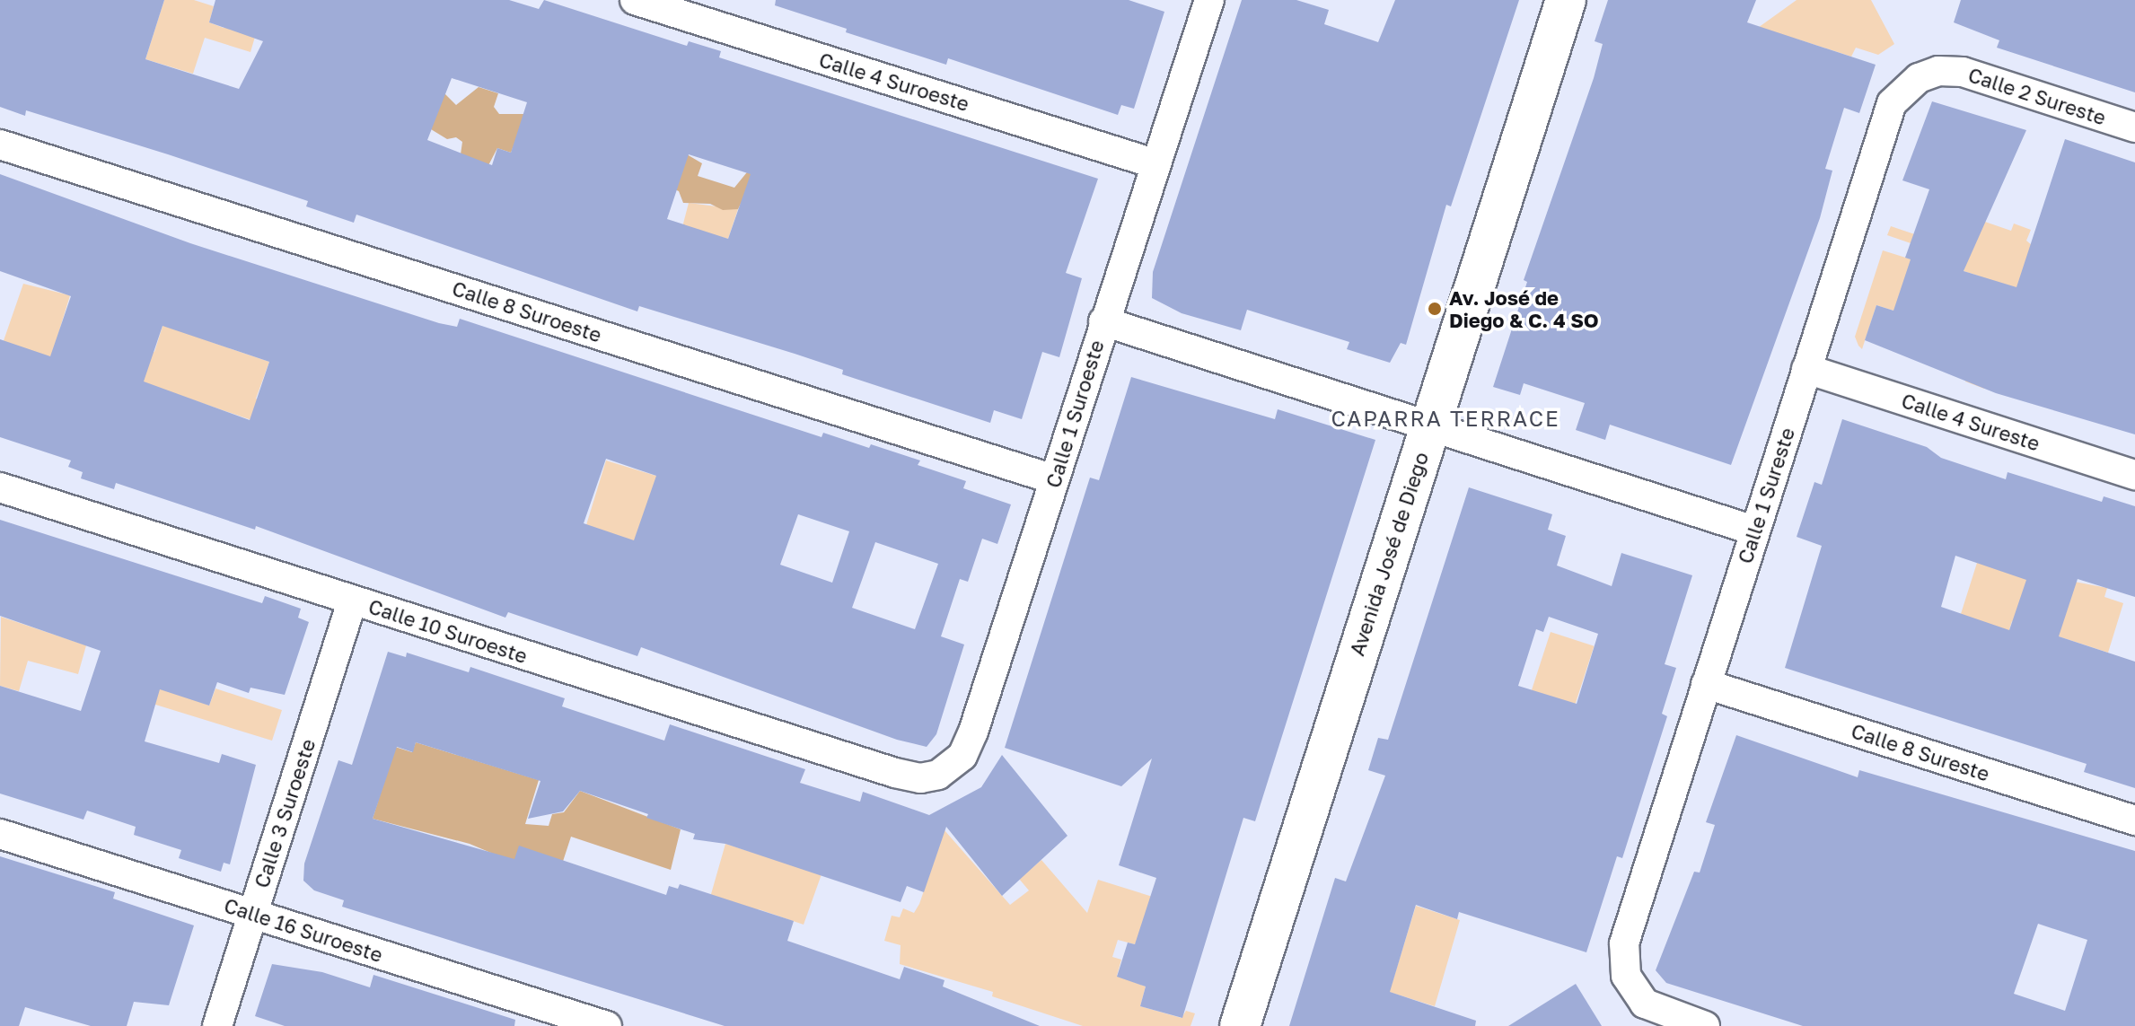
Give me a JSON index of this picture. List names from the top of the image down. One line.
{"streets":{"main road":["Avenida José de Diego"],"street":["Calle 4 Suroeste","Calle 2 Sureste","Calle 8 Suroeste","Calle 1 Suroeste","Calle 4 Sureste","Calle 1 Sureste","Calle 10 Suroeste","Calle 8 Sureste","Calle 3 Suroeste","Calle 16 Suroeste"]},"crossings":[["Calle 4 Suroeste","Calle 1 Suroeste"],["Calle 2 Sureste","Calle 1 Sureste"],["Calle 8 Suroeste","Calle 1 Suroeste"],["Calle 1 Suroeste","Calle 10 Suroeste"],["Calle 4 Sureste","Calle 1 Sureste"],["Calle 1 Sureste","Calle 8 Sureste"],["Calle 10 Suroeste","Calle 3 Suroeste"],["Calle 3 Suroeste","Calle 16 Suroeste"]],"districts":["CAPARRA TERRACE"],"places":["Av. José de Diego & C. 4 SO"]}
